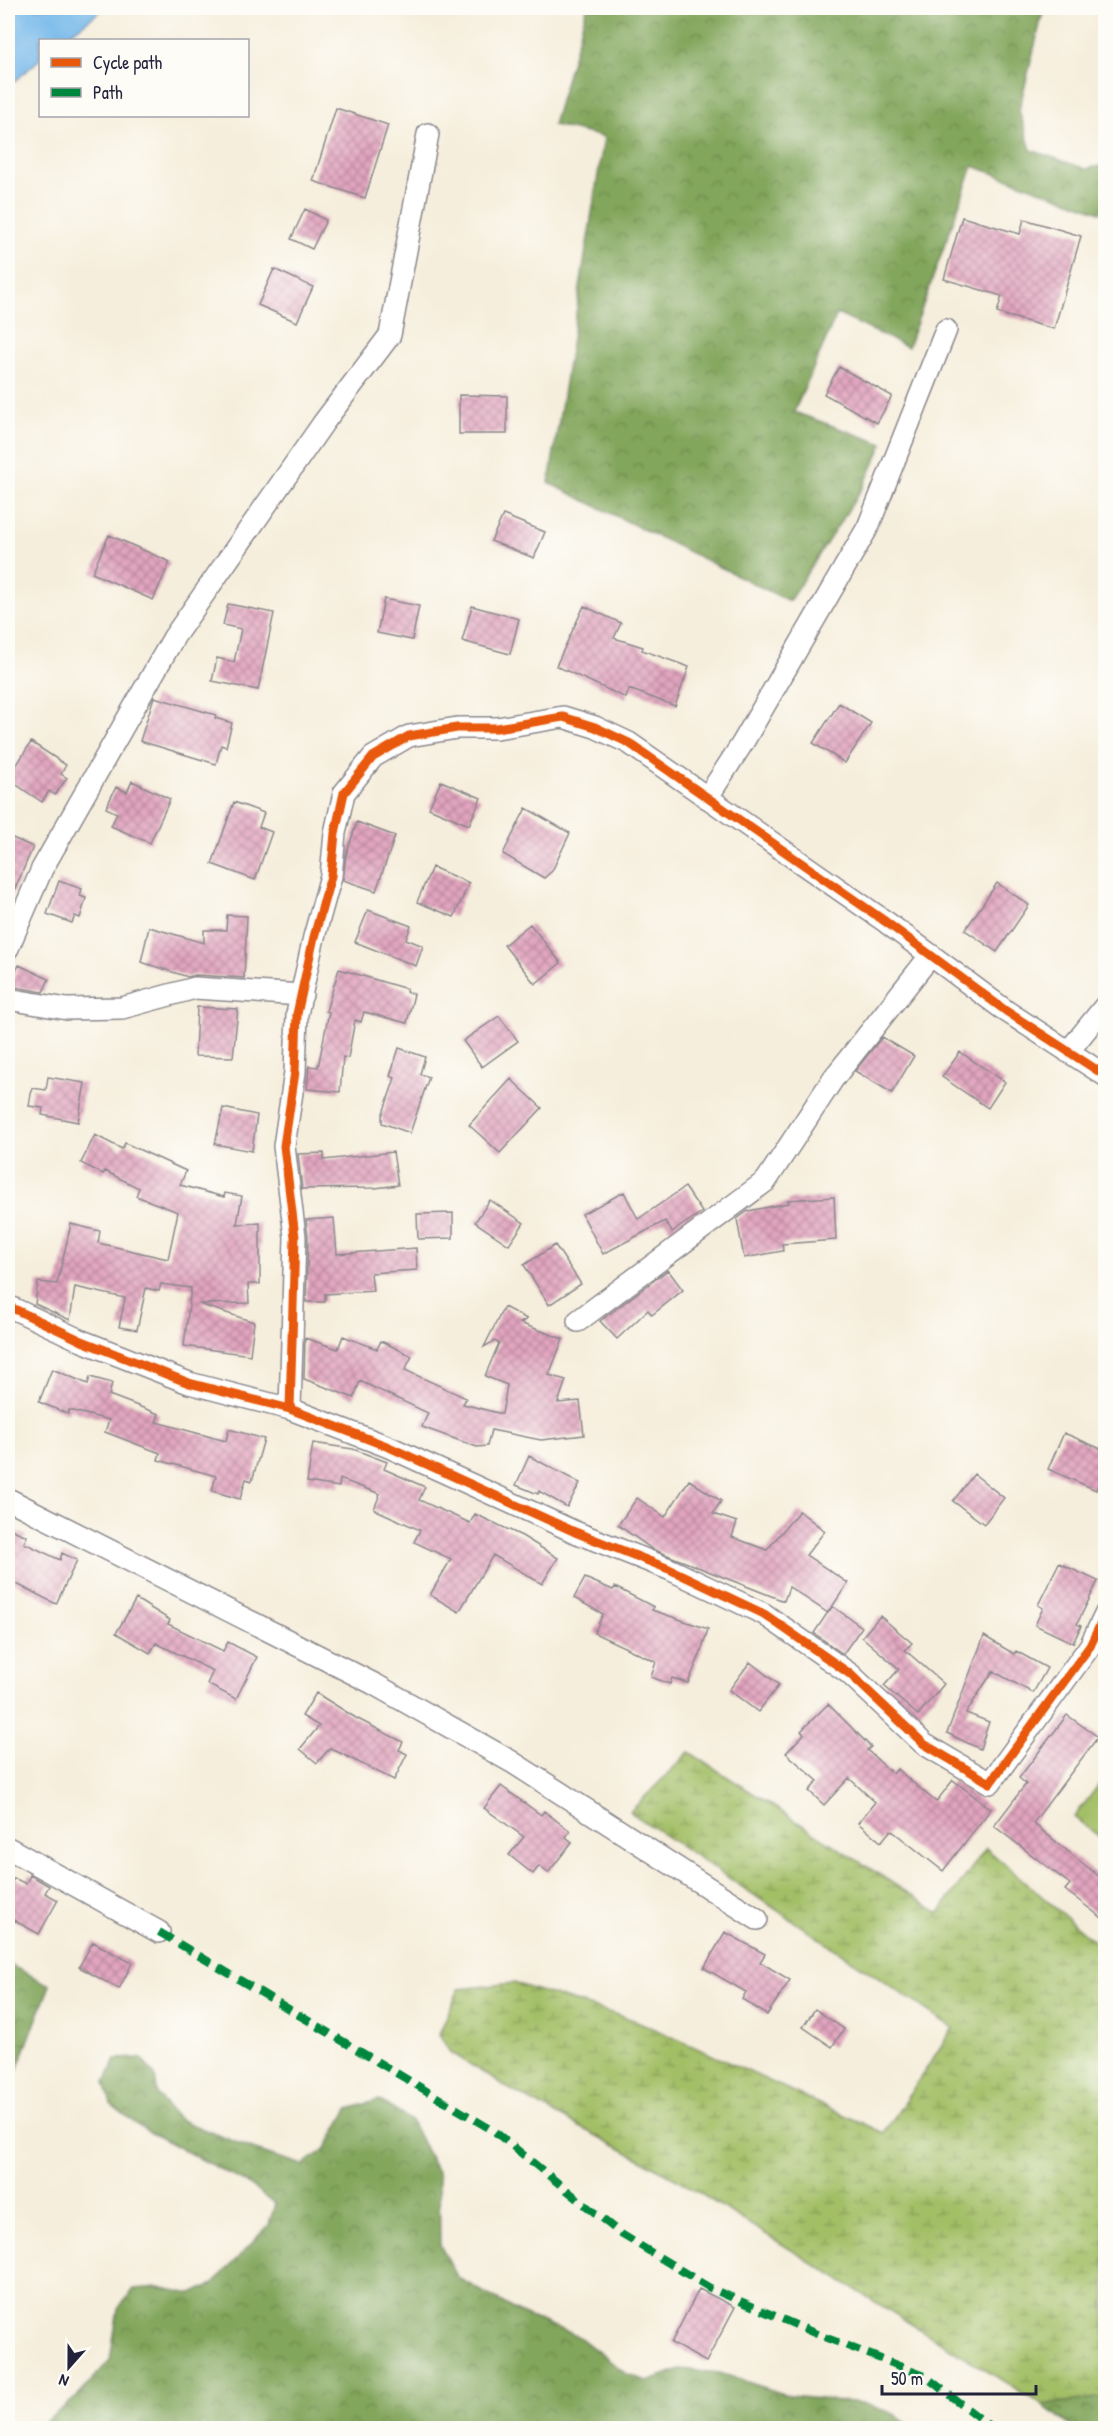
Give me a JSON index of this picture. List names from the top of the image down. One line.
{"legend":["Cycle path","Path"],"scale_bar":"50 m","north":"bottom"}
